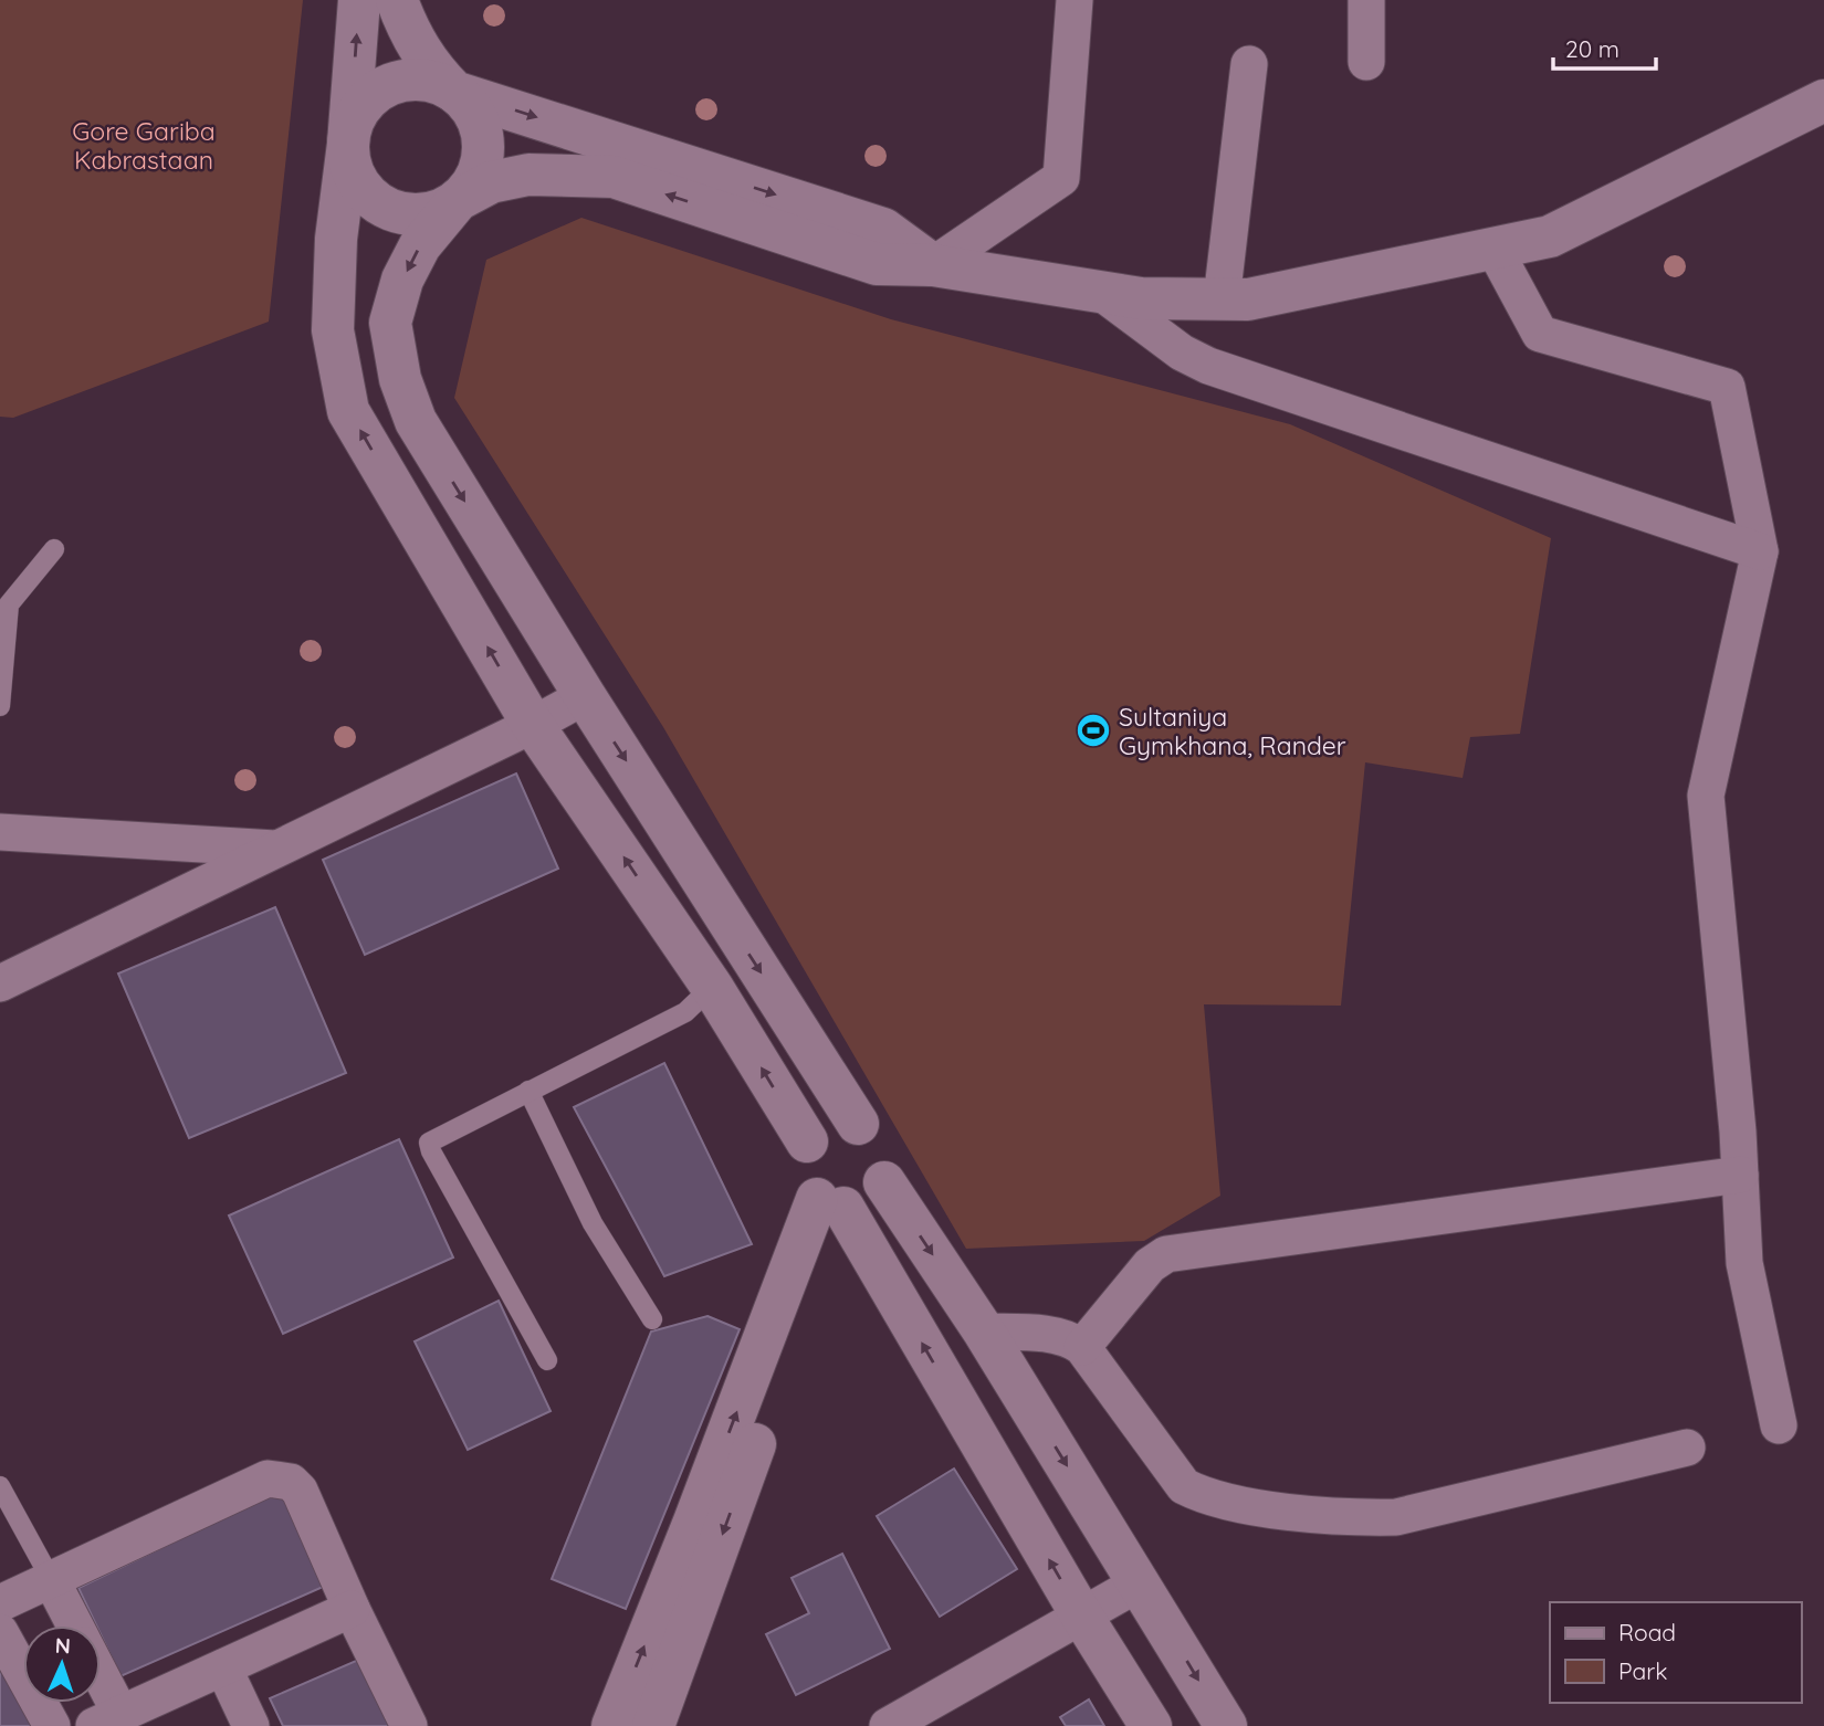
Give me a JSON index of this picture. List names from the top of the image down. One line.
{"parks":["Gore Gariba Kabrastaan"],"places":{"sports":["Sultaniya Gymkhana, Rander"]},"legend":["Road","Park"],"scale_bar":"20 m","north":"top"}
